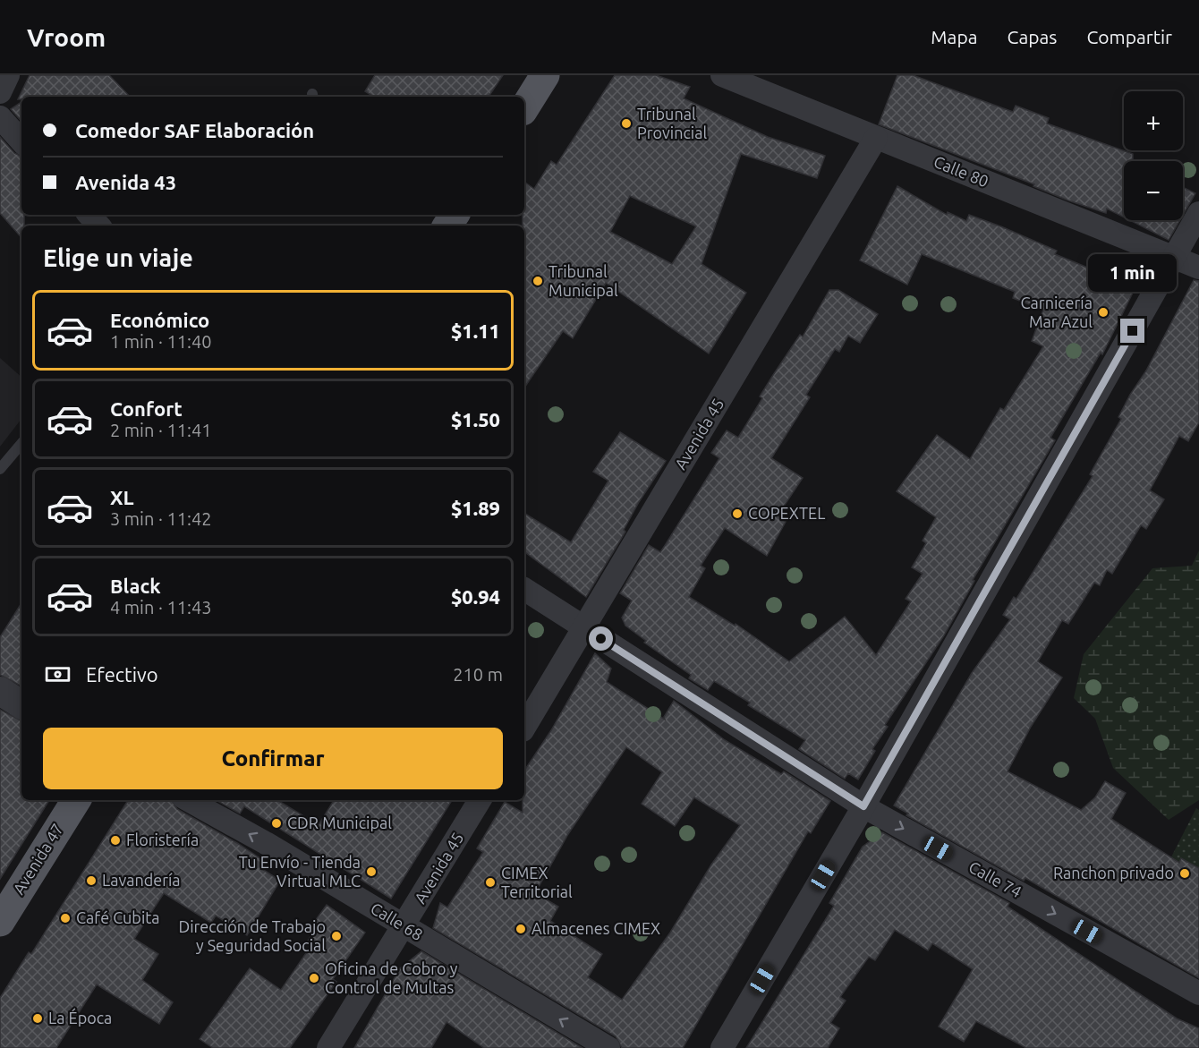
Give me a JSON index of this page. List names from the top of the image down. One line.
{"streets":{"main road":["Avenida 47"],"street":["Calle 80","Avenida 45","Calle 74","Calle 68"]},"crossings":[["Calle 80","Avenida 45"],["Avenida 45","Calle 74"],["Avenida 45","Calle 68"]],"one_way":["Calle 74","Calle 68"],"places":["Tribunal Provincial","Tribunal Municipal","Carnicería Mar Azul","COPEXTEL","CDR Municipal","Floristería","Tu Envío - Tienda Virtual MLC","Ranchon privado","Lavandería","CIMEX Territorial","Café Cubita","Almacenes CIMEX","Dirección de Trabajo y Seguridad Social","Oficina de Cobro y Control de Multas","La Época"],"page":{"header":"Vroom","nav":["Mapa","Capas","Compartir"],"map_buttons":["+","−"],"banner":["Comedor SAF Elaboración","Avenida 43"],"heading":"Elige un viaje","bubble":"1 min","list":[{"name":"Económico","note":"1 min · 11:40","value":"$1.11"},{"name":"Confort","note":"2 min · 11:41","value":"$1.50"},{"name":"XL","note":"3 min · 11:42","value":"$1.89"},{"name":"Black","note":"4 min · 11:43","value":"$0.94"}],"pay":["Efectivo","210 m"],"buttons":"Confirmar"}}
